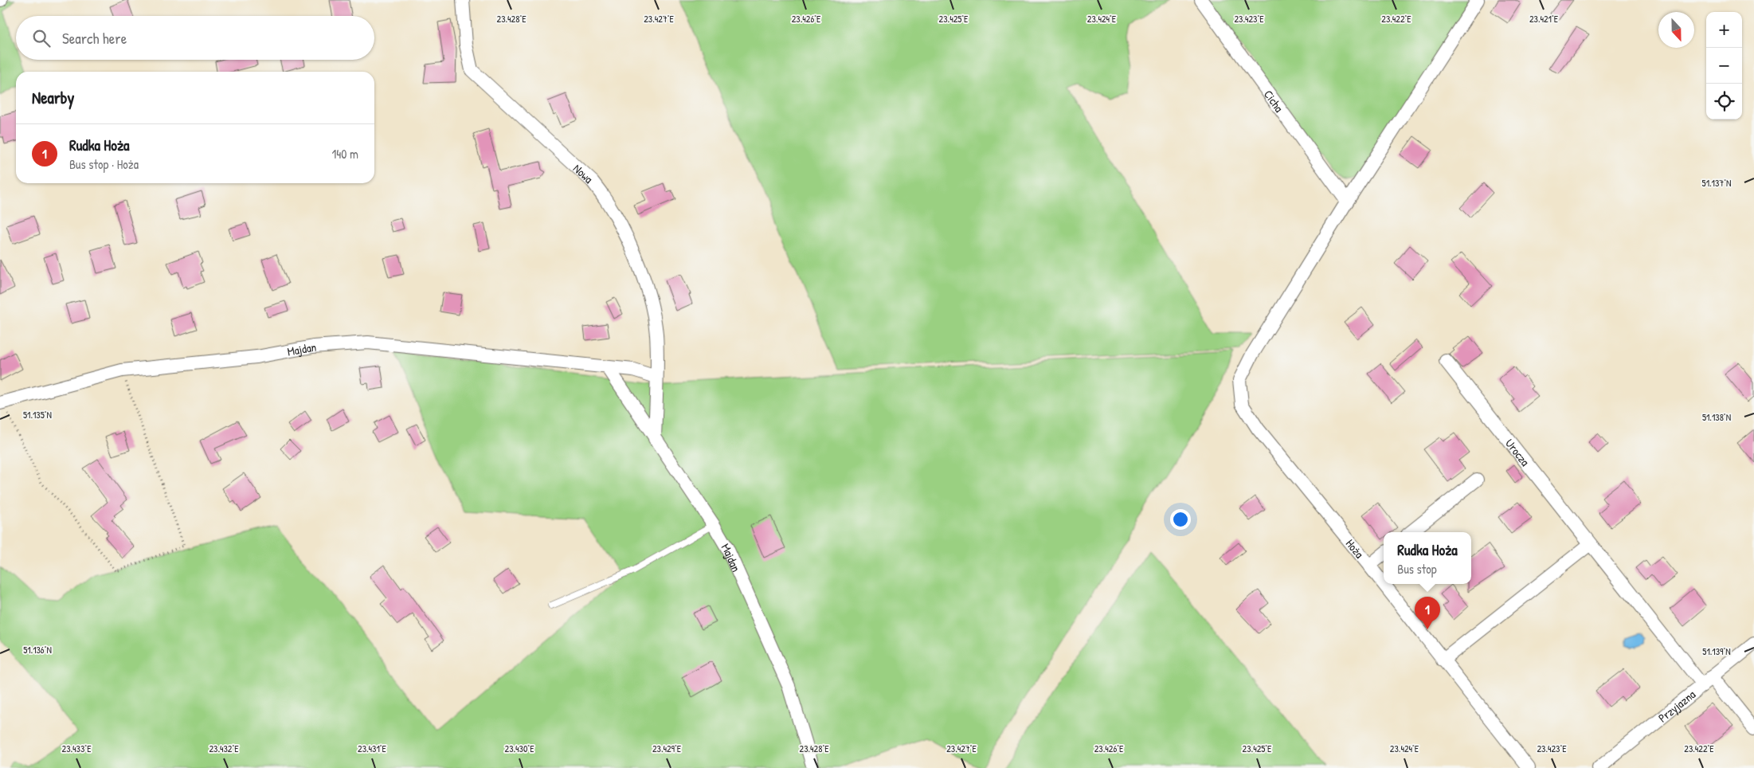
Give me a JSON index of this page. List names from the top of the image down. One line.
{"streets":{"street":["Cicha","Nowa","Majdan","Urocza","Hoża","Przyjazna"]},"crossings":[["Cicha","Hoża"],["Nowa","Majdan"],["Urocza","Przyjazna"]],"north":"bottom","page":{"map_buttons":["+","−"],"search":"Search here","heading":"Nearby","list":[{"mark":"1","name":"Rudka Hoża","note":"Bus stop · Hoża","value":"140 m"}],"popup":["Rudka Hoża","Bus stop"],"pins":"1"},"coordinates":["23.428°E","23.427°E","23.425°E","23.424°E","23.421°E","23.426°E","23.423°E","23.422°E","51.137°N","51.135°N","51.138°N","51.136°N","51.139°N","23.433°E","23.432°E","23.431°E","23.430°E","23.429°E"]}
